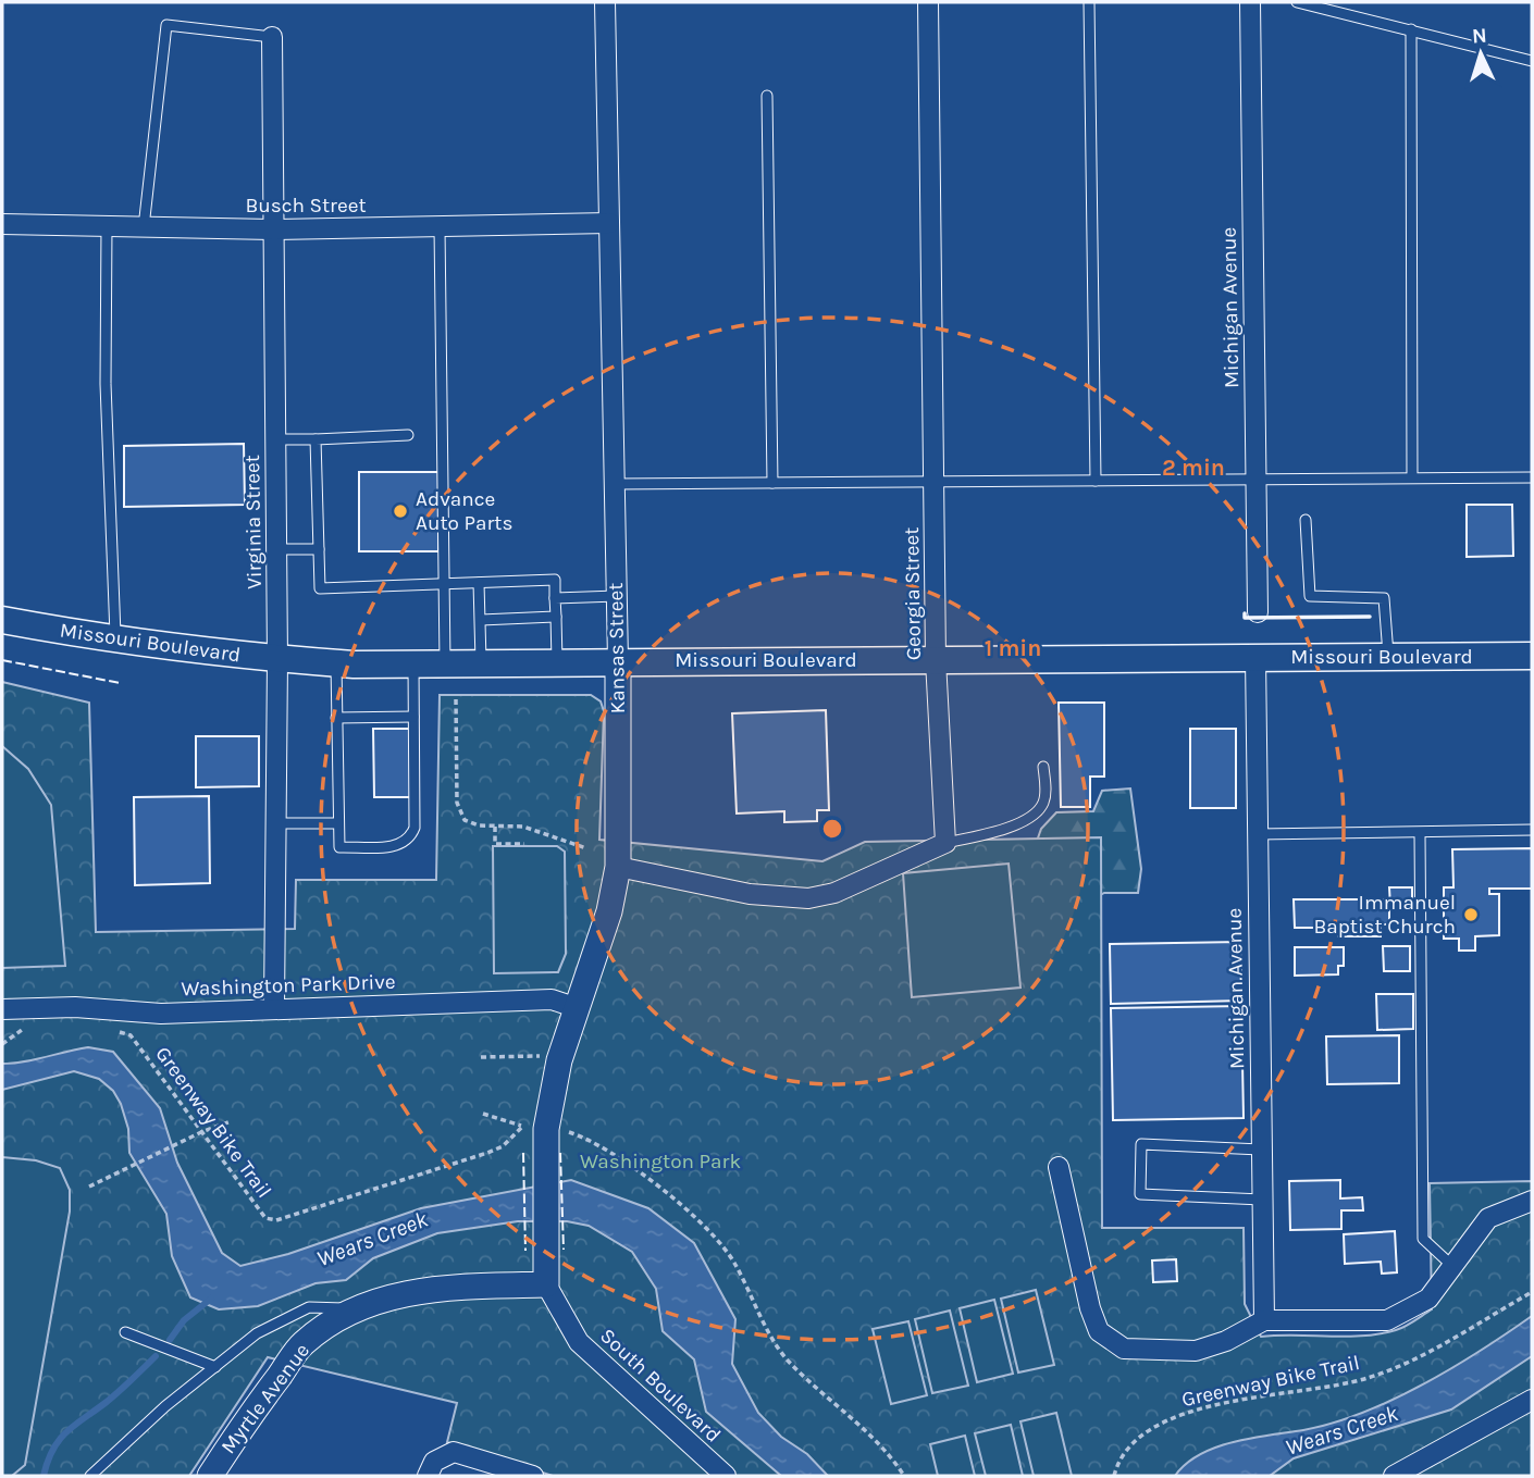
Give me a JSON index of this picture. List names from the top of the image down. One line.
{"streets":{"main road":["Missouri Boulevard"],"street":["Busch Street","Michigan Avenue","Virginia Street","Georgia Street","Kansas Street","Washington Park Drive","South Boulevard","Myrtle Avenue"],"path":["Greenway Bike Trail"]},"crossings":[["Busch Street","Virginia Street"],["Busch Street","Kansas Street"],["Michigan Avenue","Missouri Boulevard"],["Virginia Street","Missouri Boulevard"],["Virginia Street","Washington Park Drive"],["Georgia Street","Missouri Boulevard"],["Missouri Boulevard","Kansas Street"],["Kansas Street","Washington Park Drive"],["Kansas Street","South Boulevard"],["Kansas Street","Myrtle Avenue"],["South Boulevard","Myrtle Avenue"]],"water":["Wears Creek"],"parks":["Washington Park"],"places":["Advance Auto Parts","Immanuel Baptist Church"],"north":"top","rings":["2 min","1 min"]}
